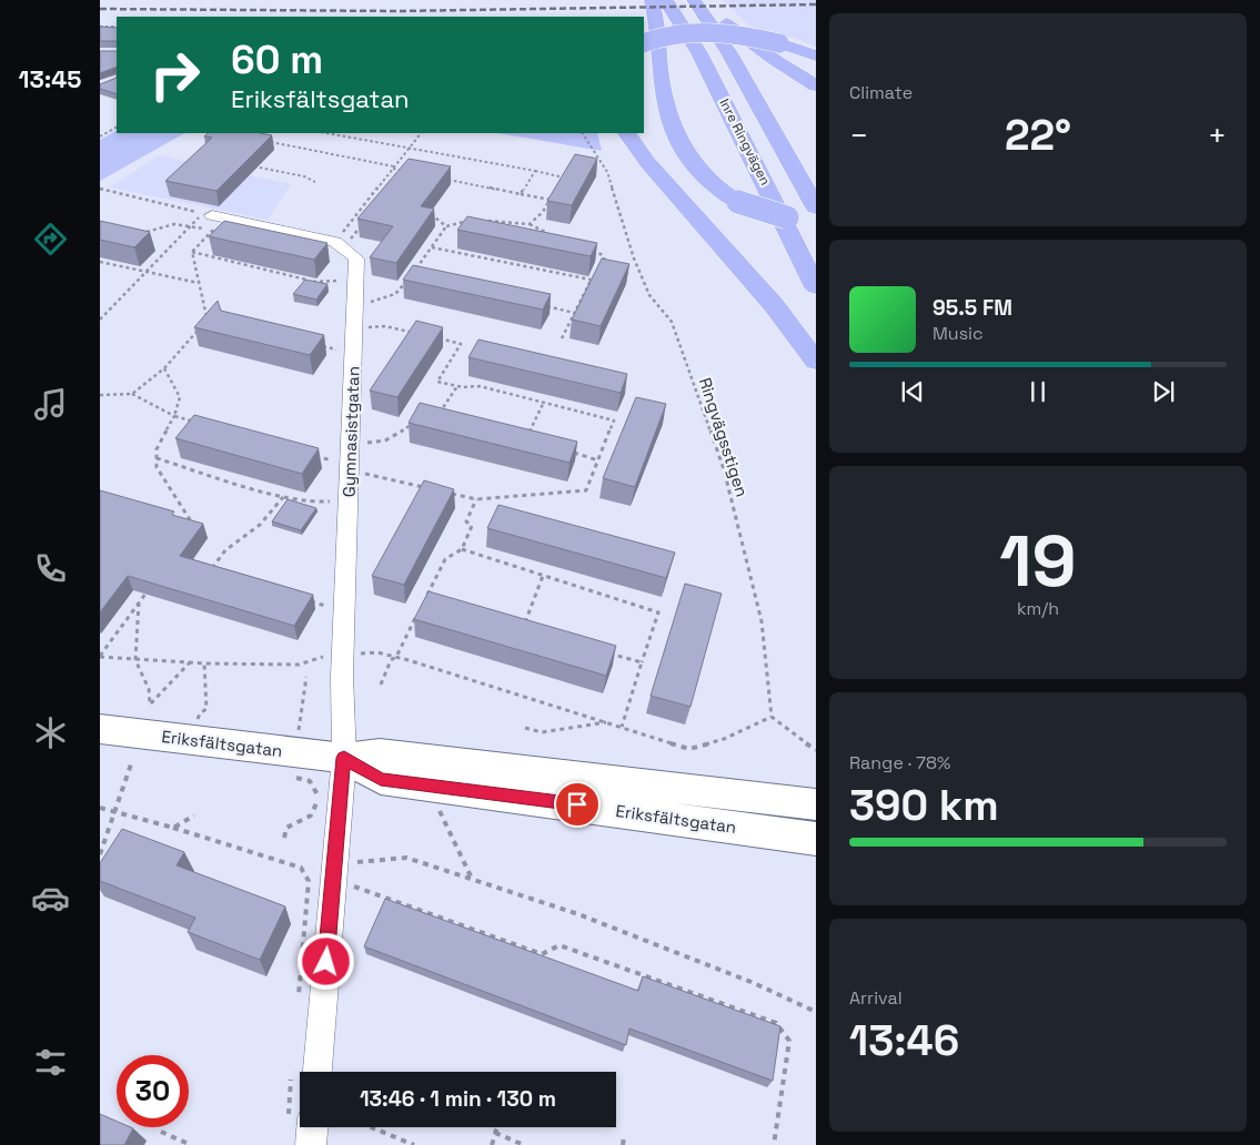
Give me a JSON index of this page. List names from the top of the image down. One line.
{"streets":{"highway":["Inre Ringvägen"],"street":["Gymnasistgatan","Eriksfältsgatan"],"path":["Ringvägsstigen"]},"crossings":[["Gymnasistgatan","Eriksfältsgatan"]],"page":{"tabs":"13:45","tile":["Climate",["19","km/h"],["Range · 78%","390 km"],["Arrival","13:46"]],"turn":["60 m","Eriksfältsgatan"],"heat":["−","22°","+"],"song":["95.5 FM","Music"],"limit":"30","trip":"13:46 · 1 min · 130 m"}}
